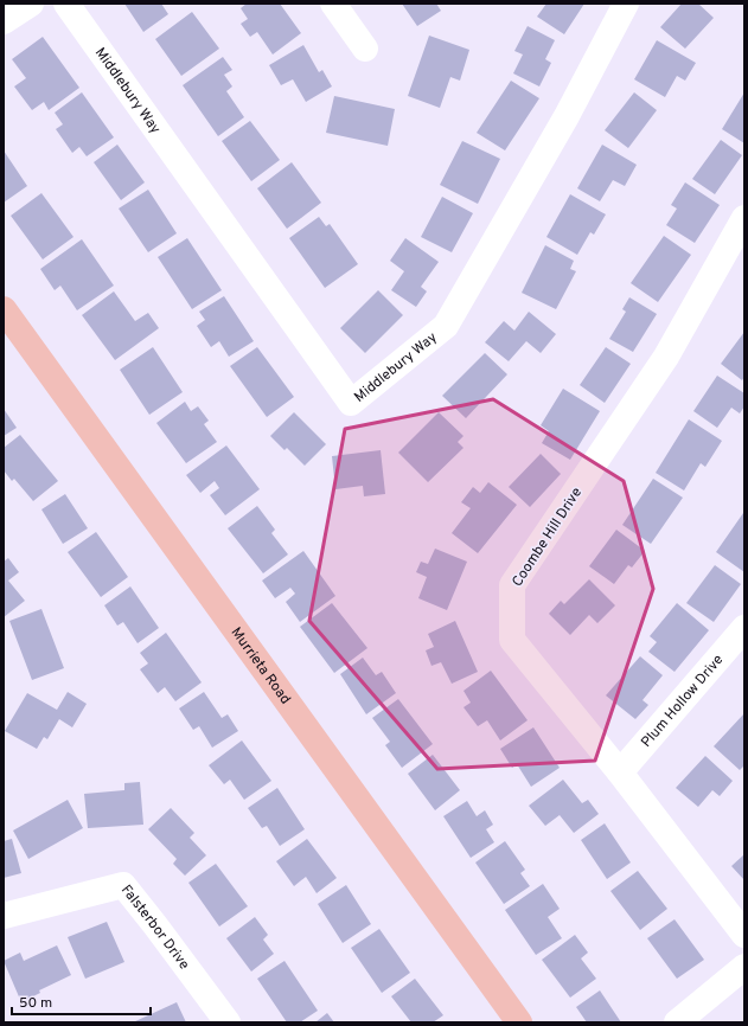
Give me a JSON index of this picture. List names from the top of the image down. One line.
{"streets":{"main road":["Murrieta Road"],"street":["Middlebury Way","Coombe Hill Drive","Plum Hollow Drive","Falsterbor Drive"]},"crossings":[["Coombe Hill Drive","Plum Hollow Drive"]],"scale_bar":"50 m"}
